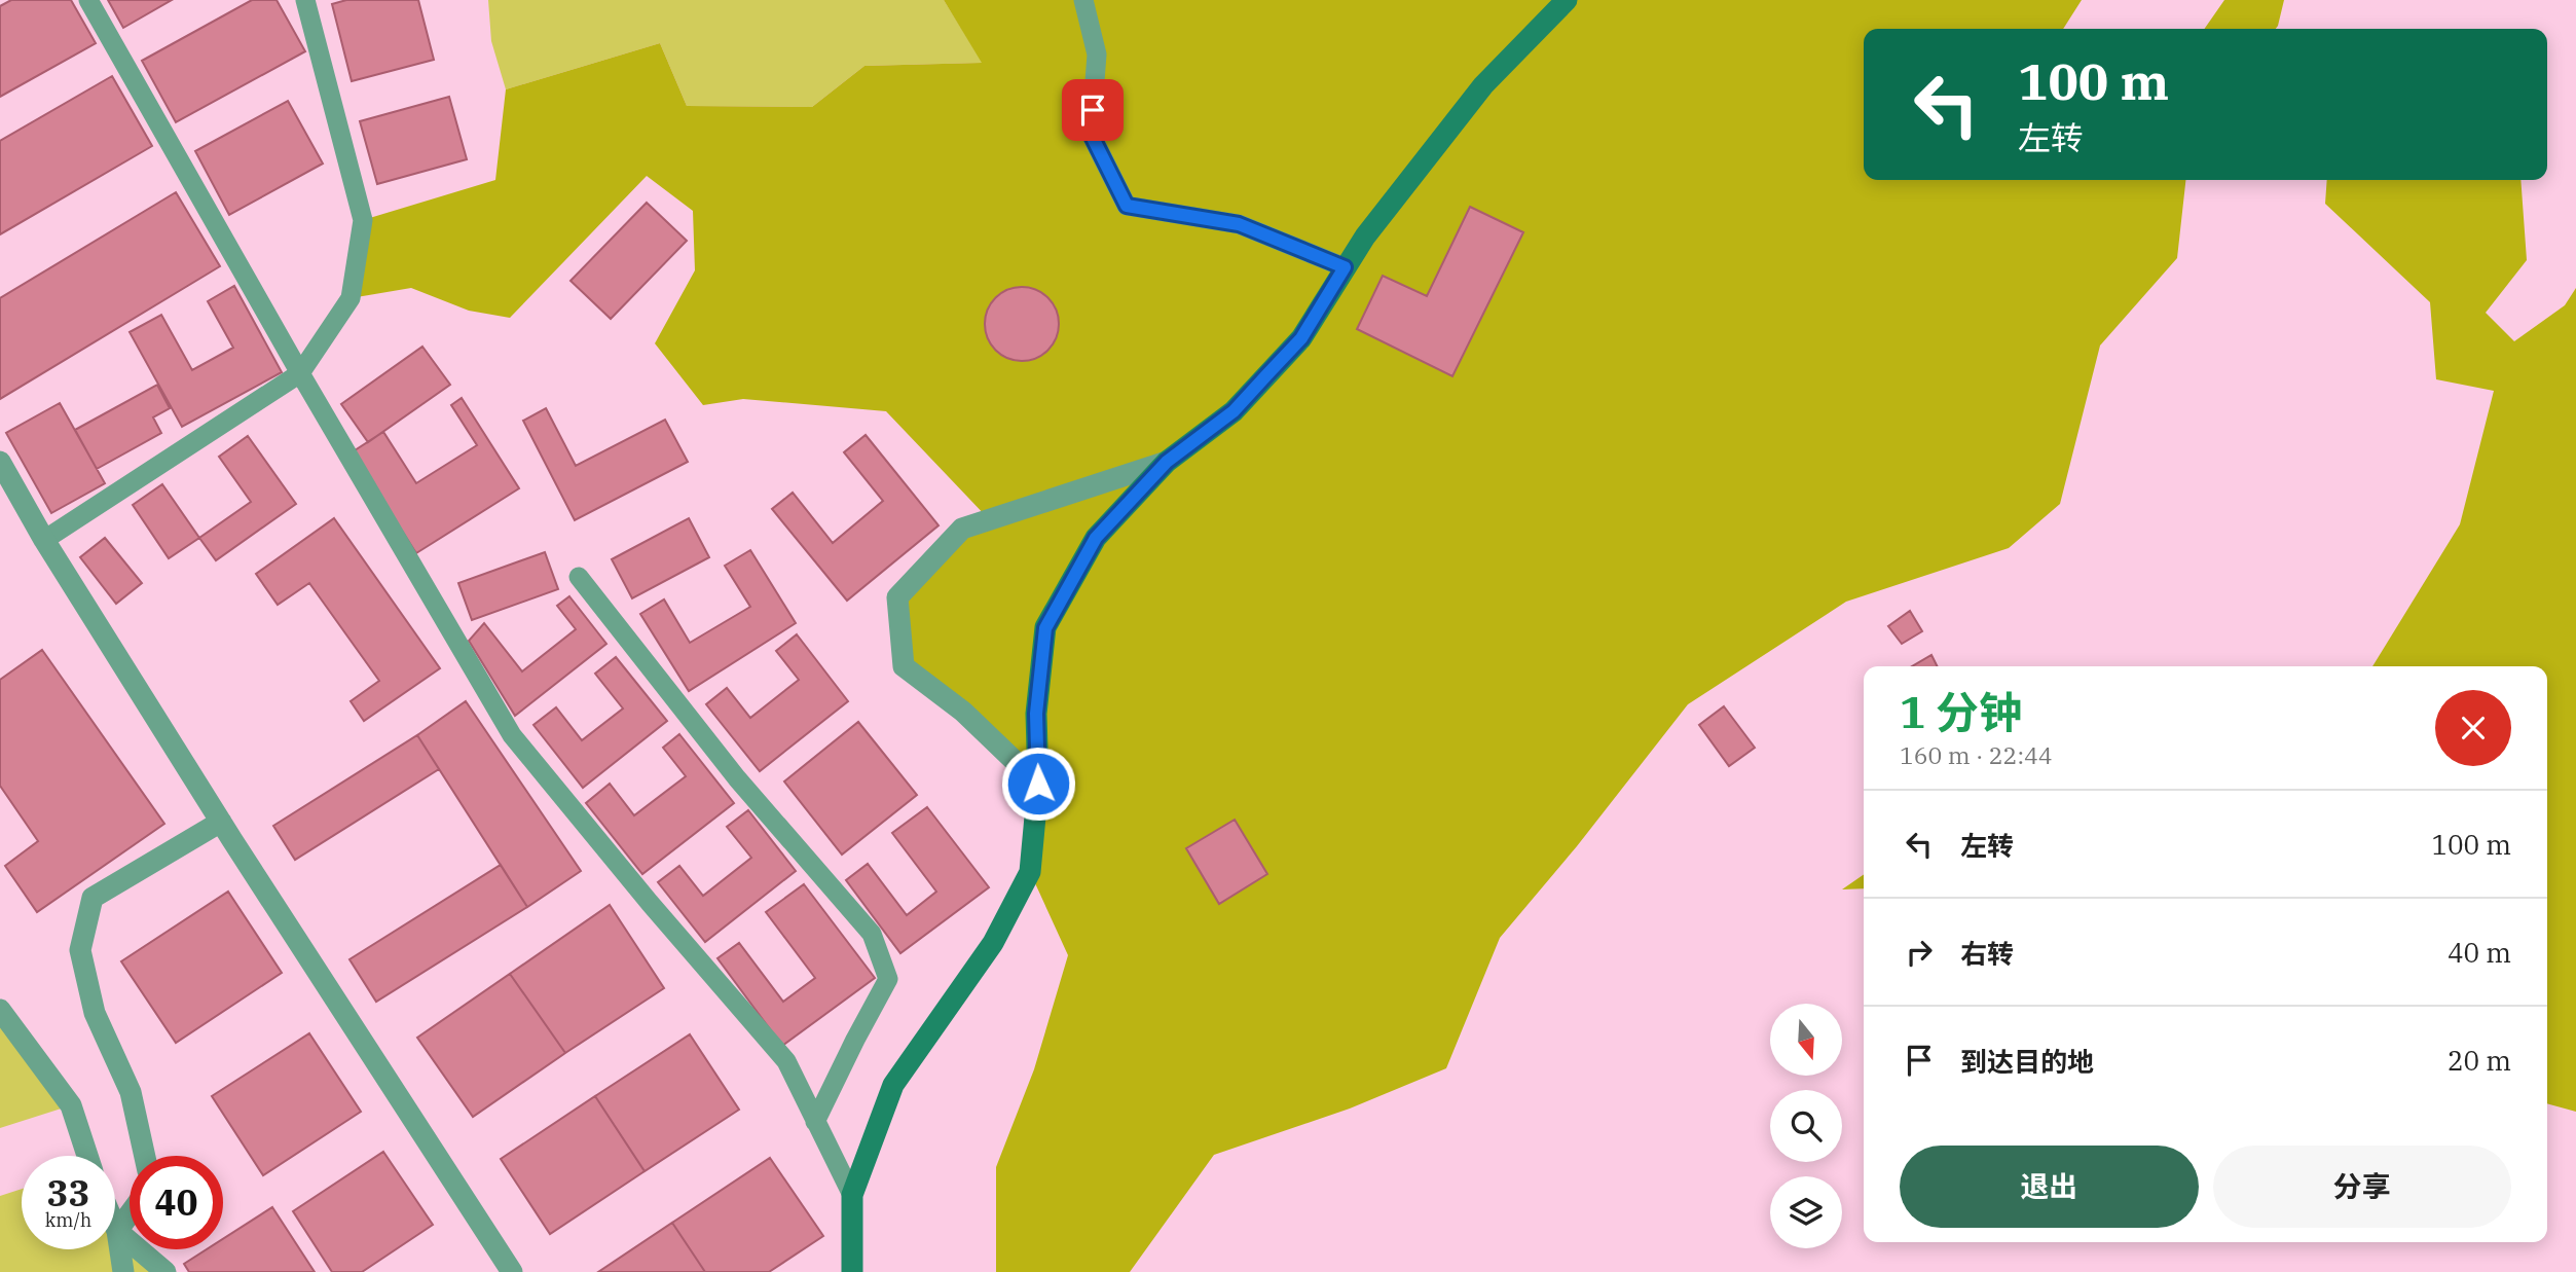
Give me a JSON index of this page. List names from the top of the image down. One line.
{"north":"bottom","page":{"turn":["100 m","左转"],"heading":["1 分钟","160 m · 22:44"],"list":[{"name":"左转","value":"100 m"},{"name":"右转","value":"40 m"},{"name":"到达目的地","value":"20 m"}],"buttons":["退出","分享"],"speed":"33 km/h","limit":"40"}}
